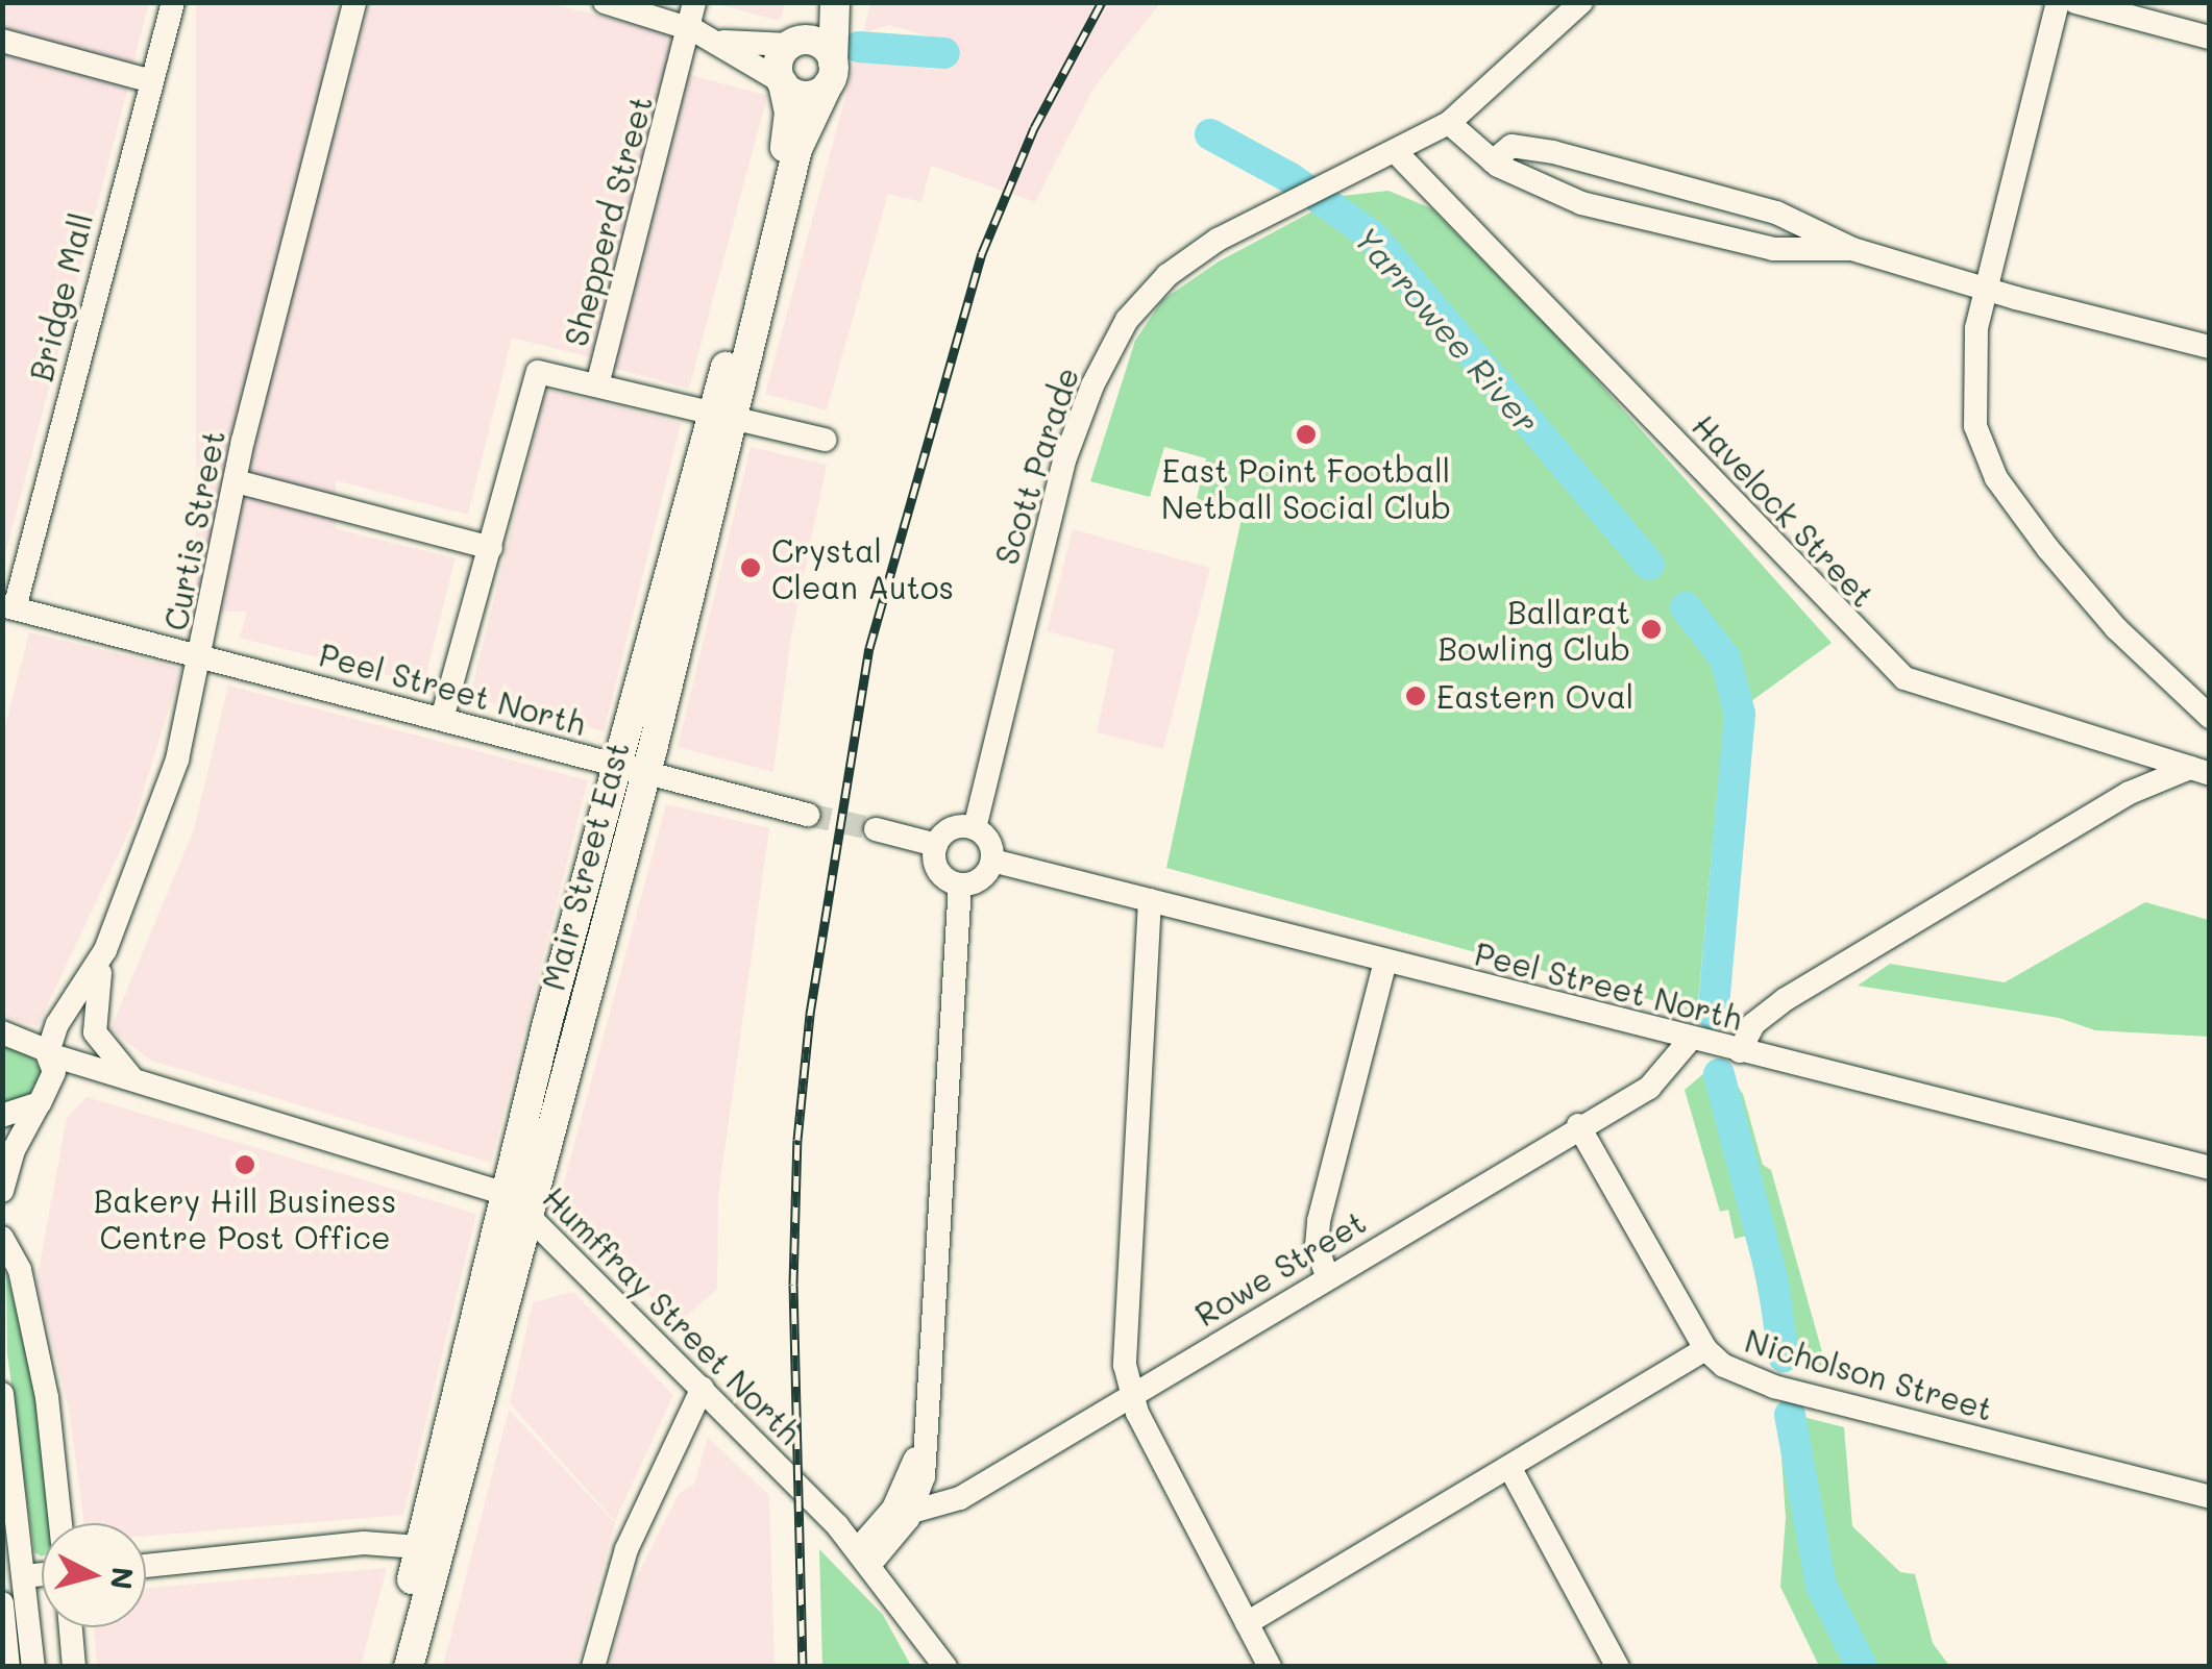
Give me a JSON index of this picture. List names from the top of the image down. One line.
{"streets":{"main road":["Mair Street East"],"street":["Shepperd Street","Bridge Mall","Scott Parade","Havelock Street","Curtis Street","Peel Street North","Rowe Street","Humffray Street North","Nicholson Street"]},"crossings":[["Shepperd Street","Peel Street North"],["Bridge Mall","Peel Street North"],["Scott Parade","Havelock Street"],["Scott Parade","Peel Street North"],["Havelock Street","Rowe Street"],["Curtis Street","Peel Street North"],["Curtis Street","Humffray Street North"],["Peel Street North","Mair Street East"],["Peel Street North","Rowe Street"],["Mair Street East","Humffray Street North"],["Rowe Street","Nicholson Street"]],"water":["Yarrowee River"],"places":["East Point Football Netball Social Club","Crystal Clean Autos","Ballarat Bowling Club","Eastern Oval","Bakery Hill Business Centre Post Office"],"north":"right"}
